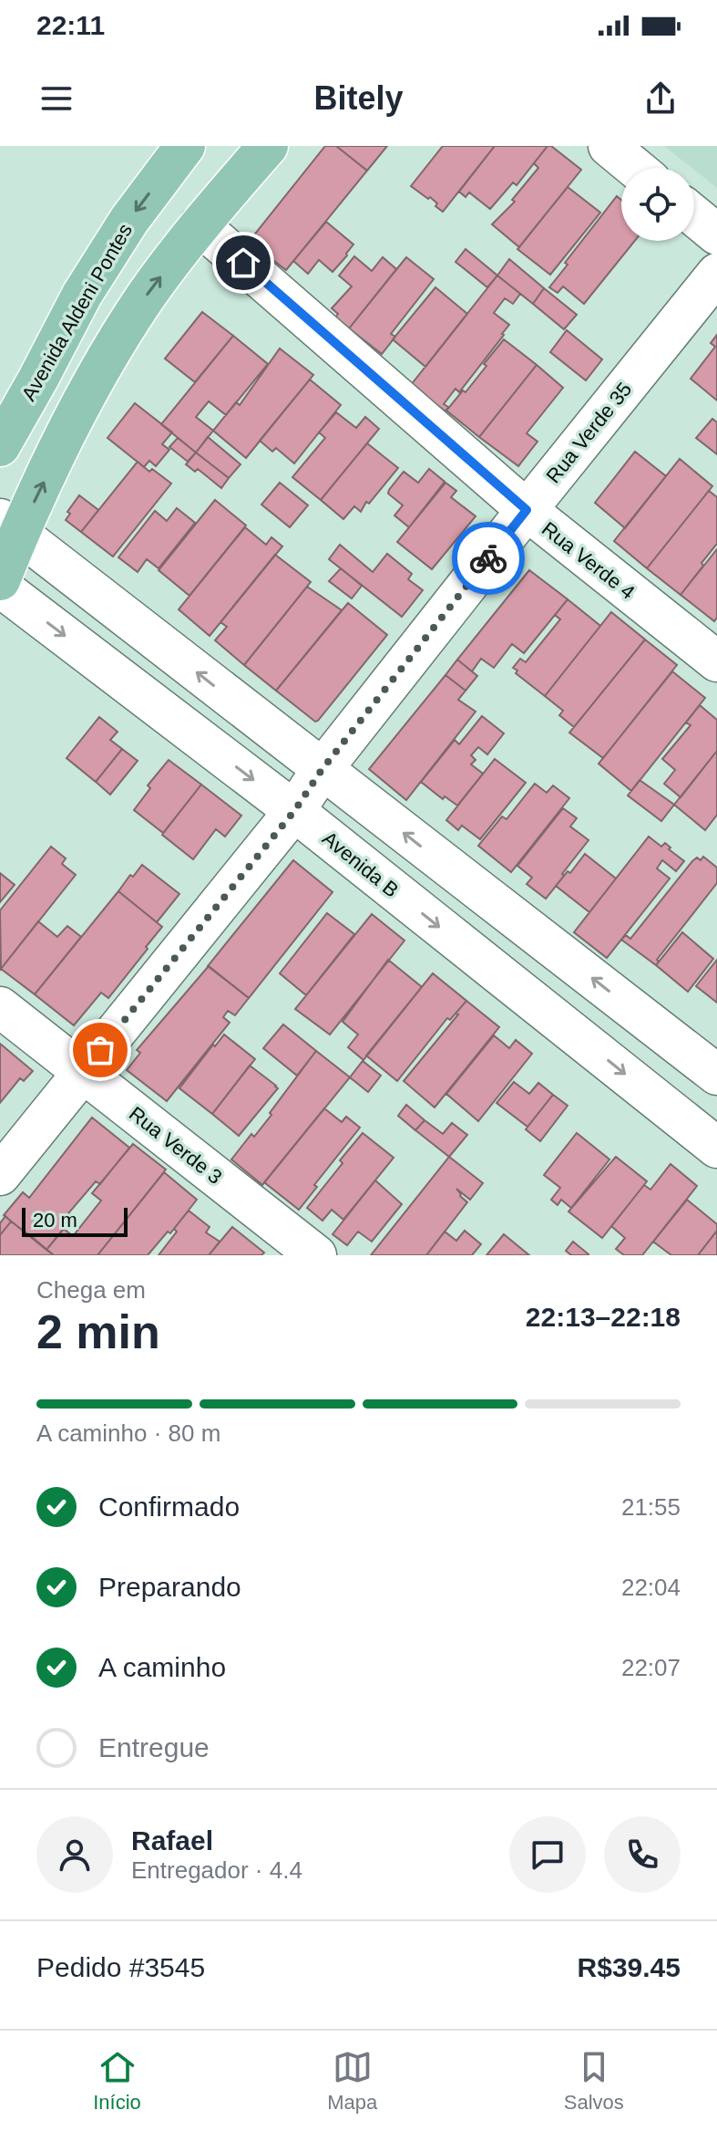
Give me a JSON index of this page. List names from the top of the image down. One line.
{"streets":{"main road":["Avenida Aldeni Pontes"],"street":["Rua Verde 35","Rua Verde 4","Avenida B","Rua Verde 3"]},"crossings":[["Rua Verde 35","Rua Verde 4"],["Rua Verde 35","Avenida B"],["Rua Verde 35","Rua Verde 3"]],"scale_bar":"20 m","page":{"status":"22:11","header":"Bitely","scale":"20 m","heading":["2 min","Chega em","22:13–22:18"],"panel":["Rafael","Entregador · 4.4","Pedido #3545","R$39.45"],"bar":"A caminho · 80 m","list":[["Confirmado","21:55"],["Preparando","22:04"],["A caminho","22:07"],"Entregue"],"tabs":["Início","Mapa","Salvos"]}}
